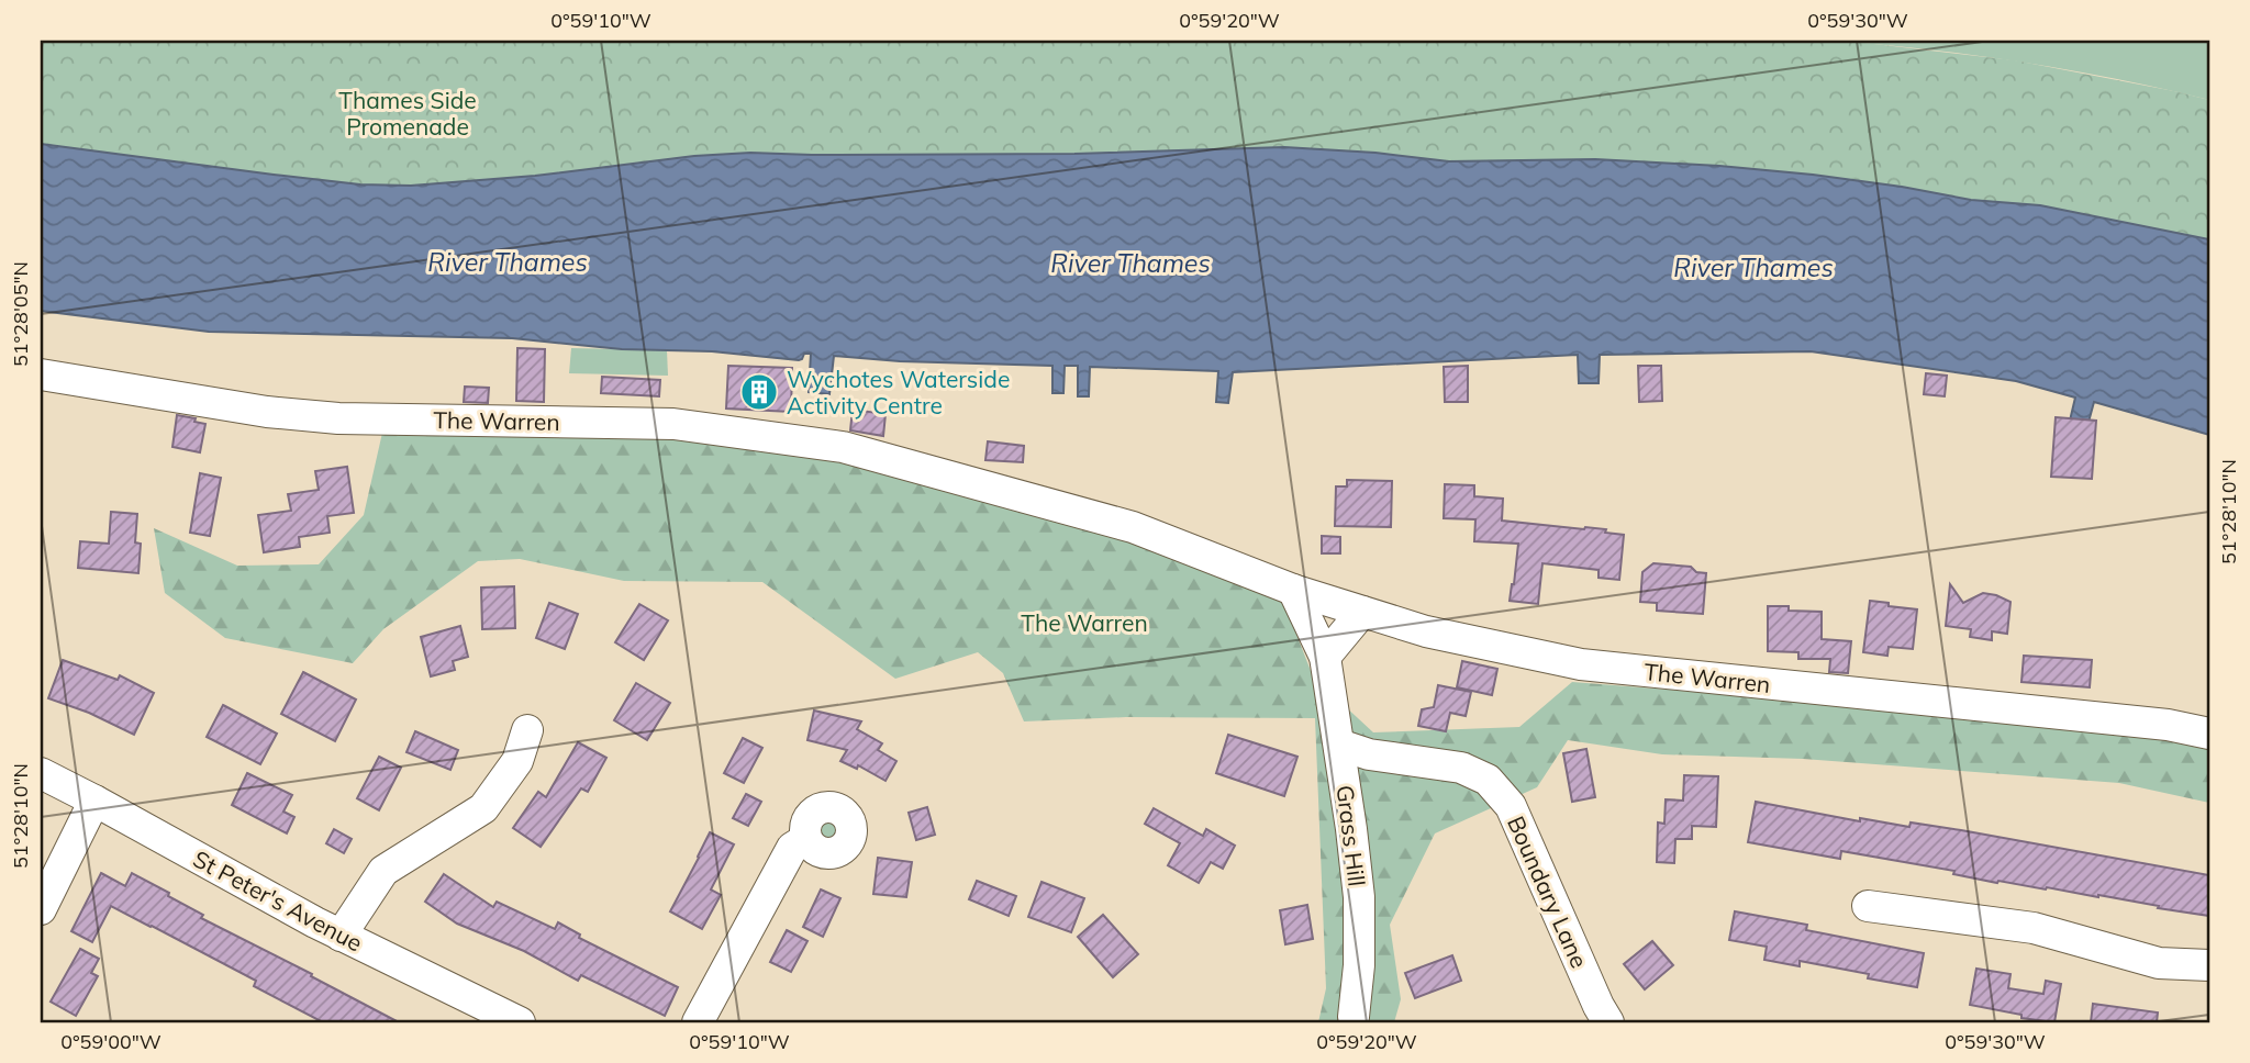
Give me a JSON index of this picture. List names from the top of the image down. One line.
{"streets":{"street":["The Warren","Grass Hill","Boundary Lane","St Peter's Avenue"]},"crossings":[["The Warren","Grass Hill"],["Grass Hill","Boundary Lane"]],"water":["River Thames"],"parks":["Thames Side Promenade","The Warren"],"places":{"building":["Wychotes Waterside Activity Centre"]},"coordinates":["0°59'10\"W","0°59'20\"W","0°59'30\"W","51°28'05\"N","51°28'10\"N","0°59'00\"W"]}
